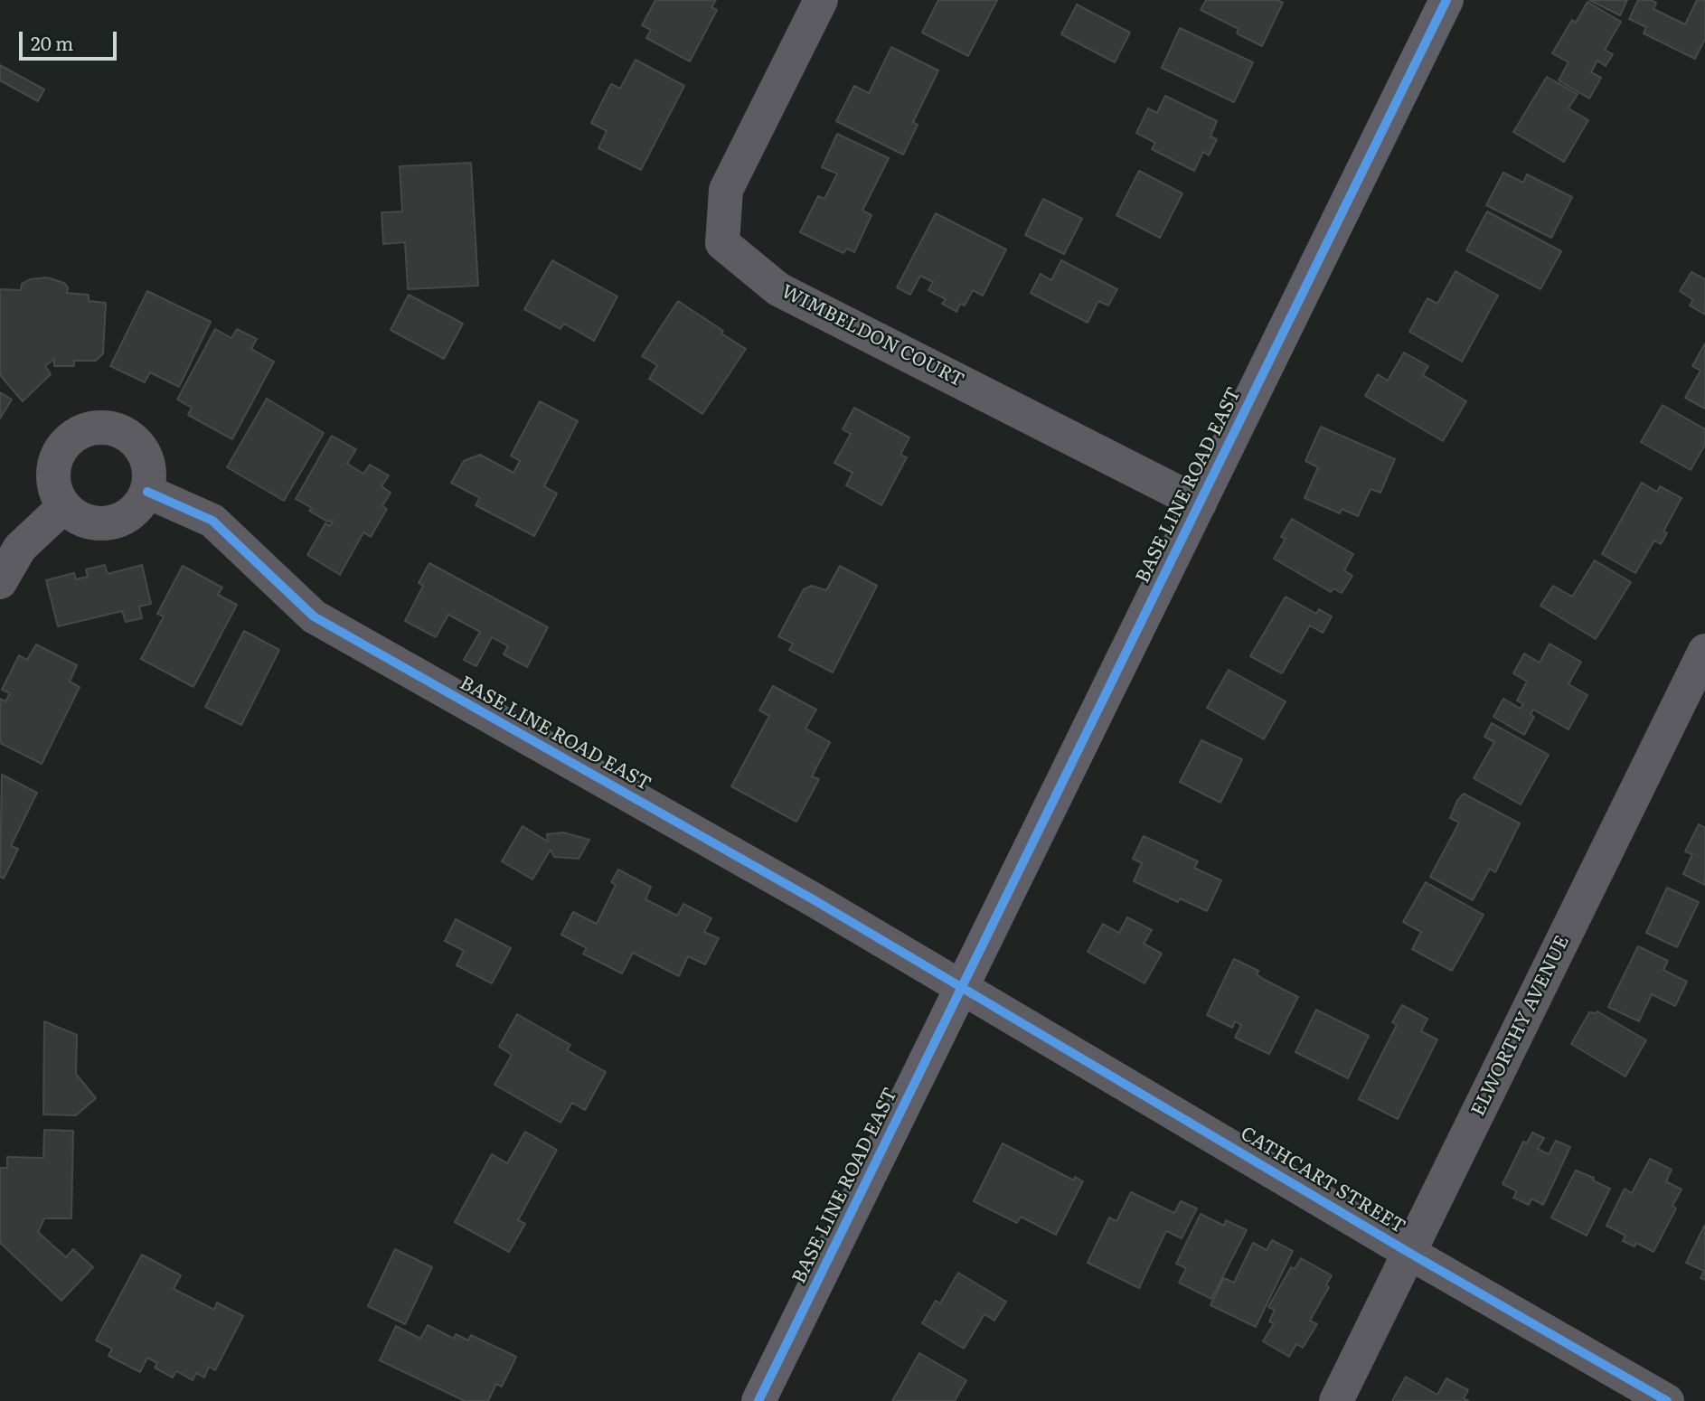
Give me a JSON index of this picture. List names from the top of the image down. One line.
{"streets":{"street":["WIMBELDON COURT","BASE LINE ROAD EAST","ELWORTHY AVENUE","CATHCART STREET"]},"crossings":[["WIMBELDON COURT","BASE LINE ROAD EAST"],["BASE LINE ROAD EAST","CATHCART STREET"],["ELWORTHY AVENUE","CATHCART STREET"]],"scale_bar":"20 m"}
